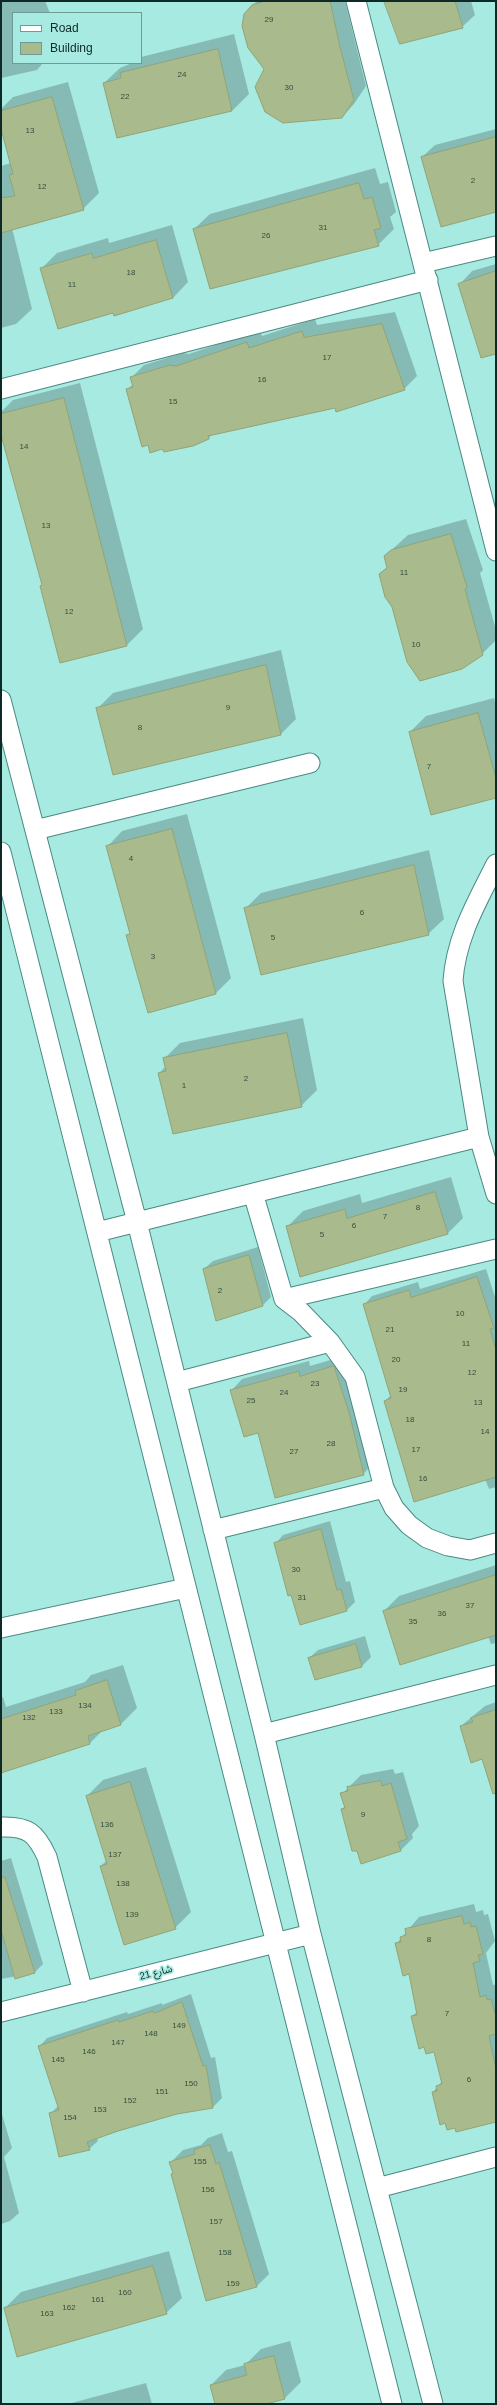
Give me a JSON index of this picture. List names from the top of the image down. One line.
{"streets":{"street":["شارع 21"]},"house_numbers":["29","24","30","22","13","2","12","31","26","18","11","17","16","15","14","13","11","12","10","9","8","7","4","6","5","3","2","1","8","7","6","5","2","10","21","11","20","12","23","19","24","25","13","18","14","28","17","27","16","30","31","37","36","35","134","133","132","9","136","137","138","139","8","7","149","148","147","146","145","6","150","151","152","153","154","155","156","157","158","159","160","161","162","163"],"legend":["Road","Building"]}
